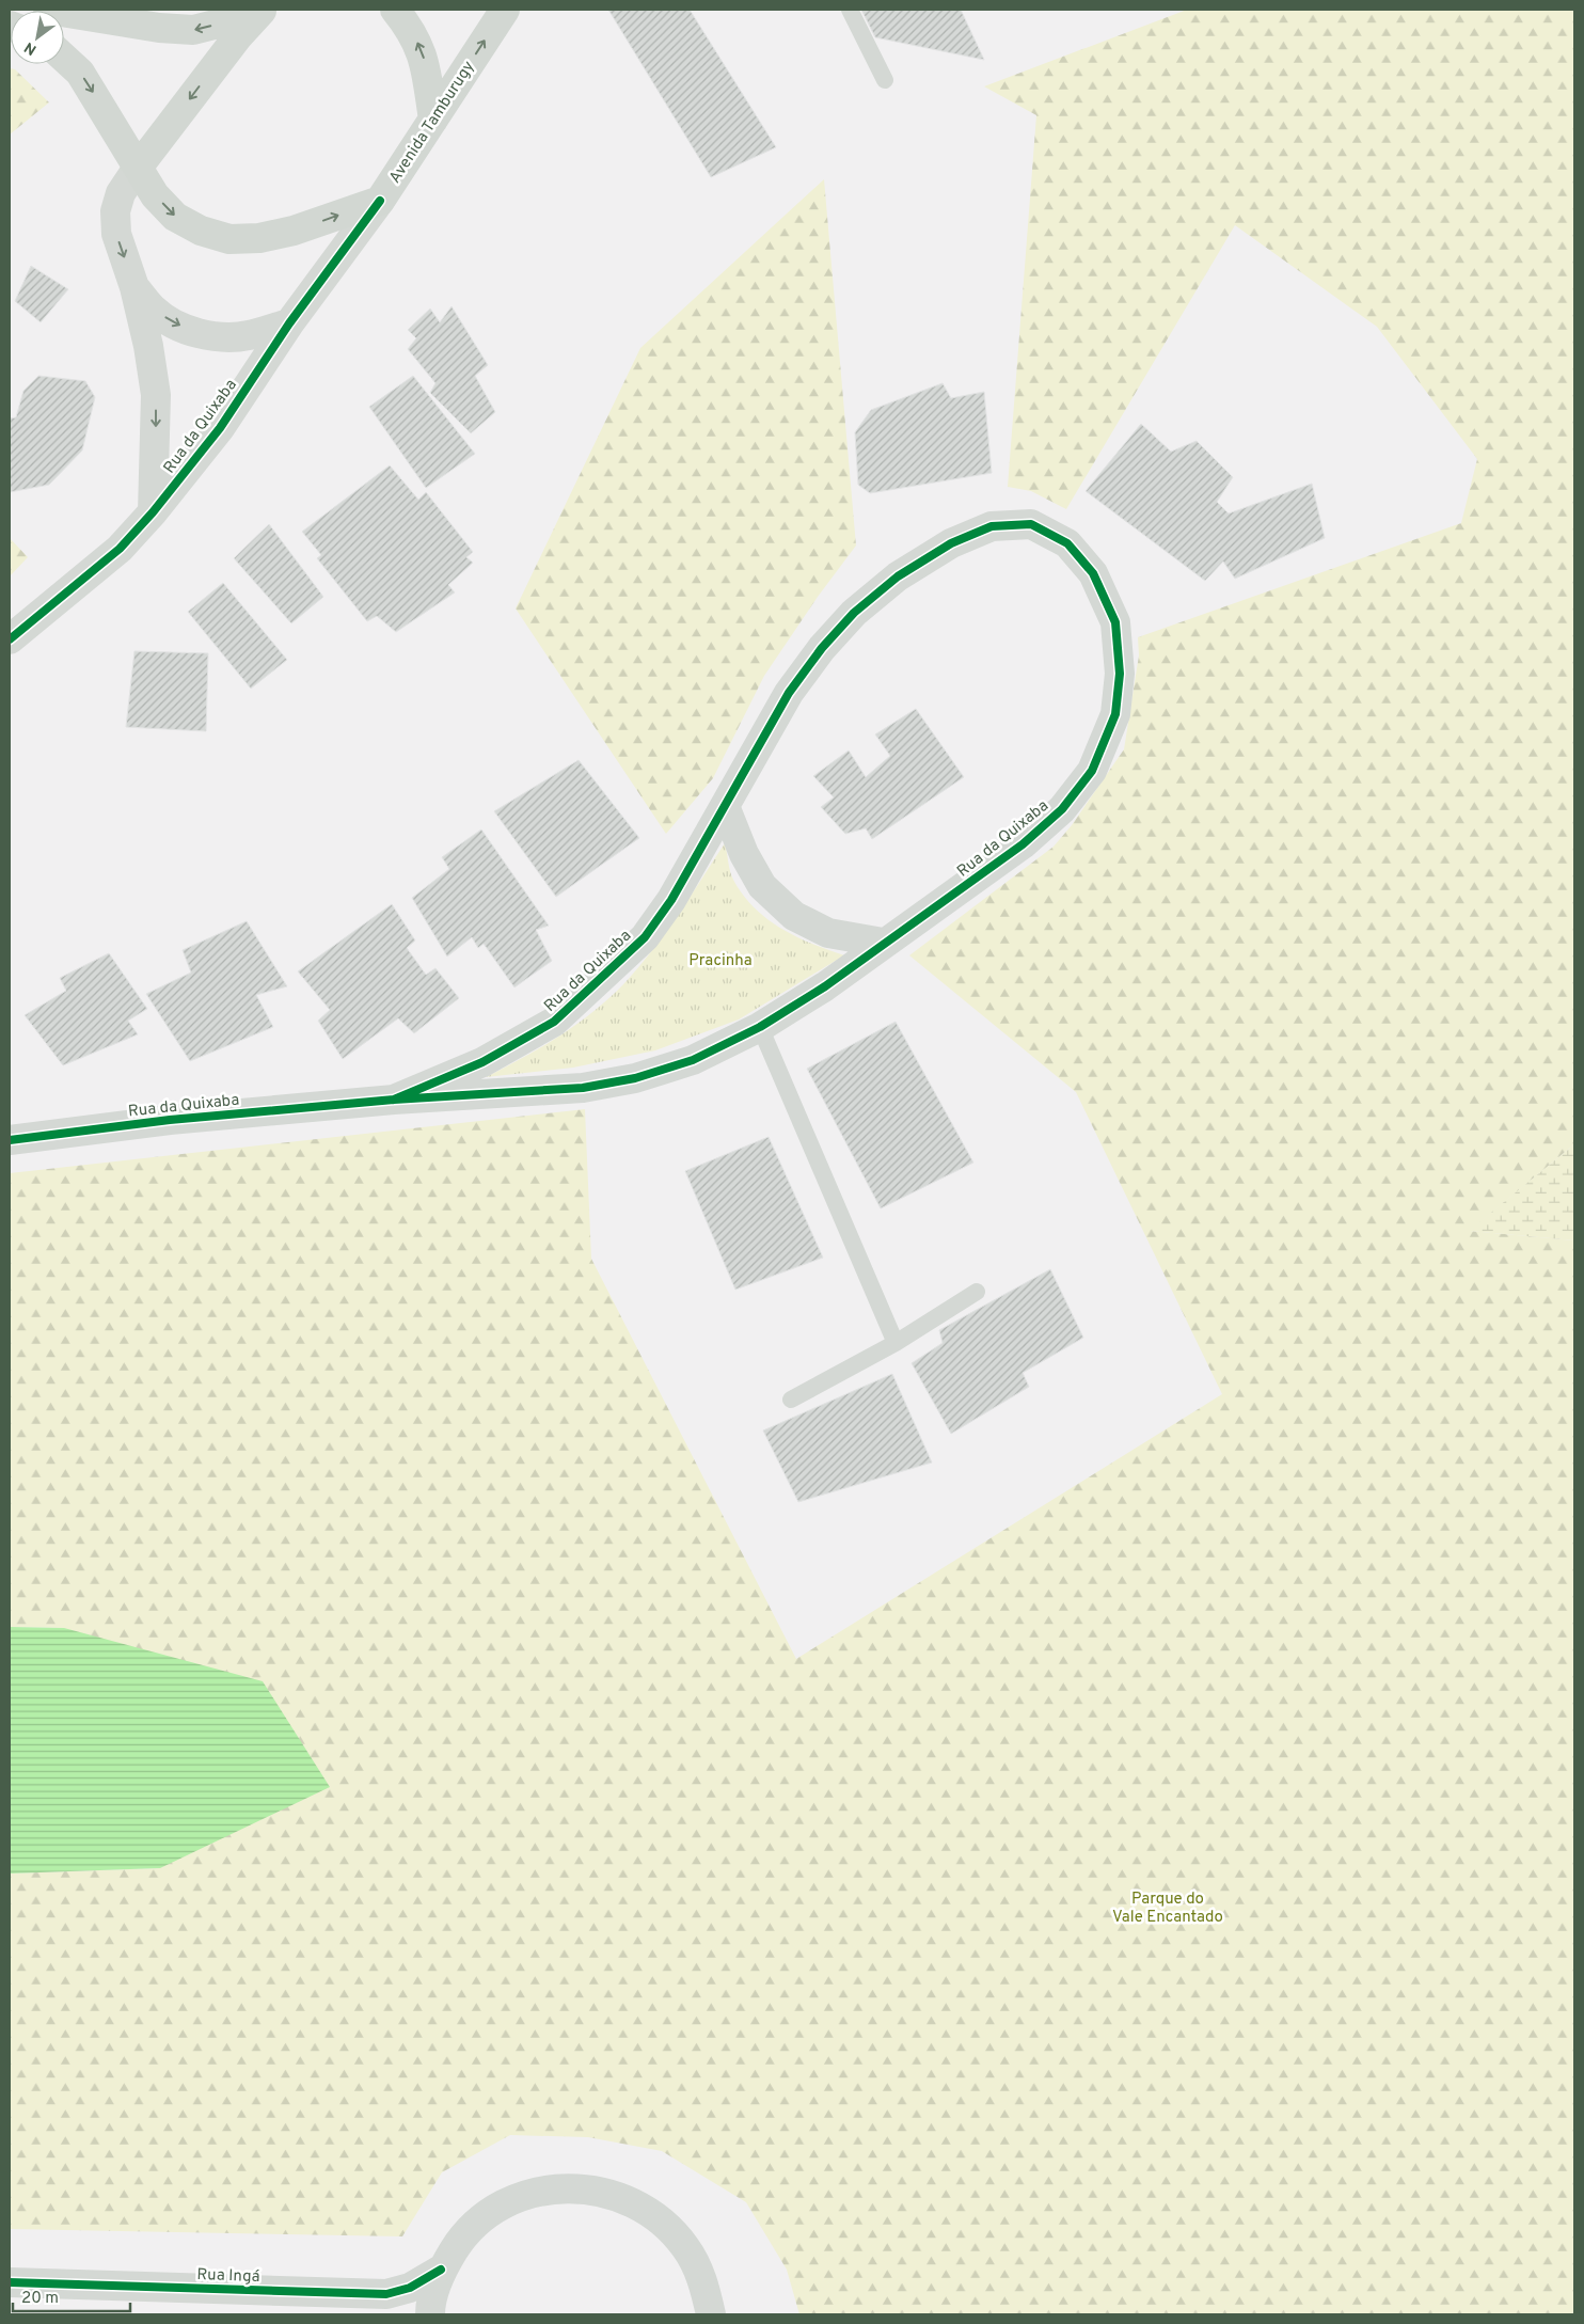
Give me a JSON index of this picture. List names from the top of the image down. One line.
{"streets":{"main road":["Avenida Tamburugy"],"street":["Rua da Quixaba","Rua Ingá"]},"crossings":[["Avenida Tamburugy","Rua da Quixaba"]],"parks":["Pracinha","Parque do Vale Encantado"],"scale_bar":"20 m","north":"bottom left"}
